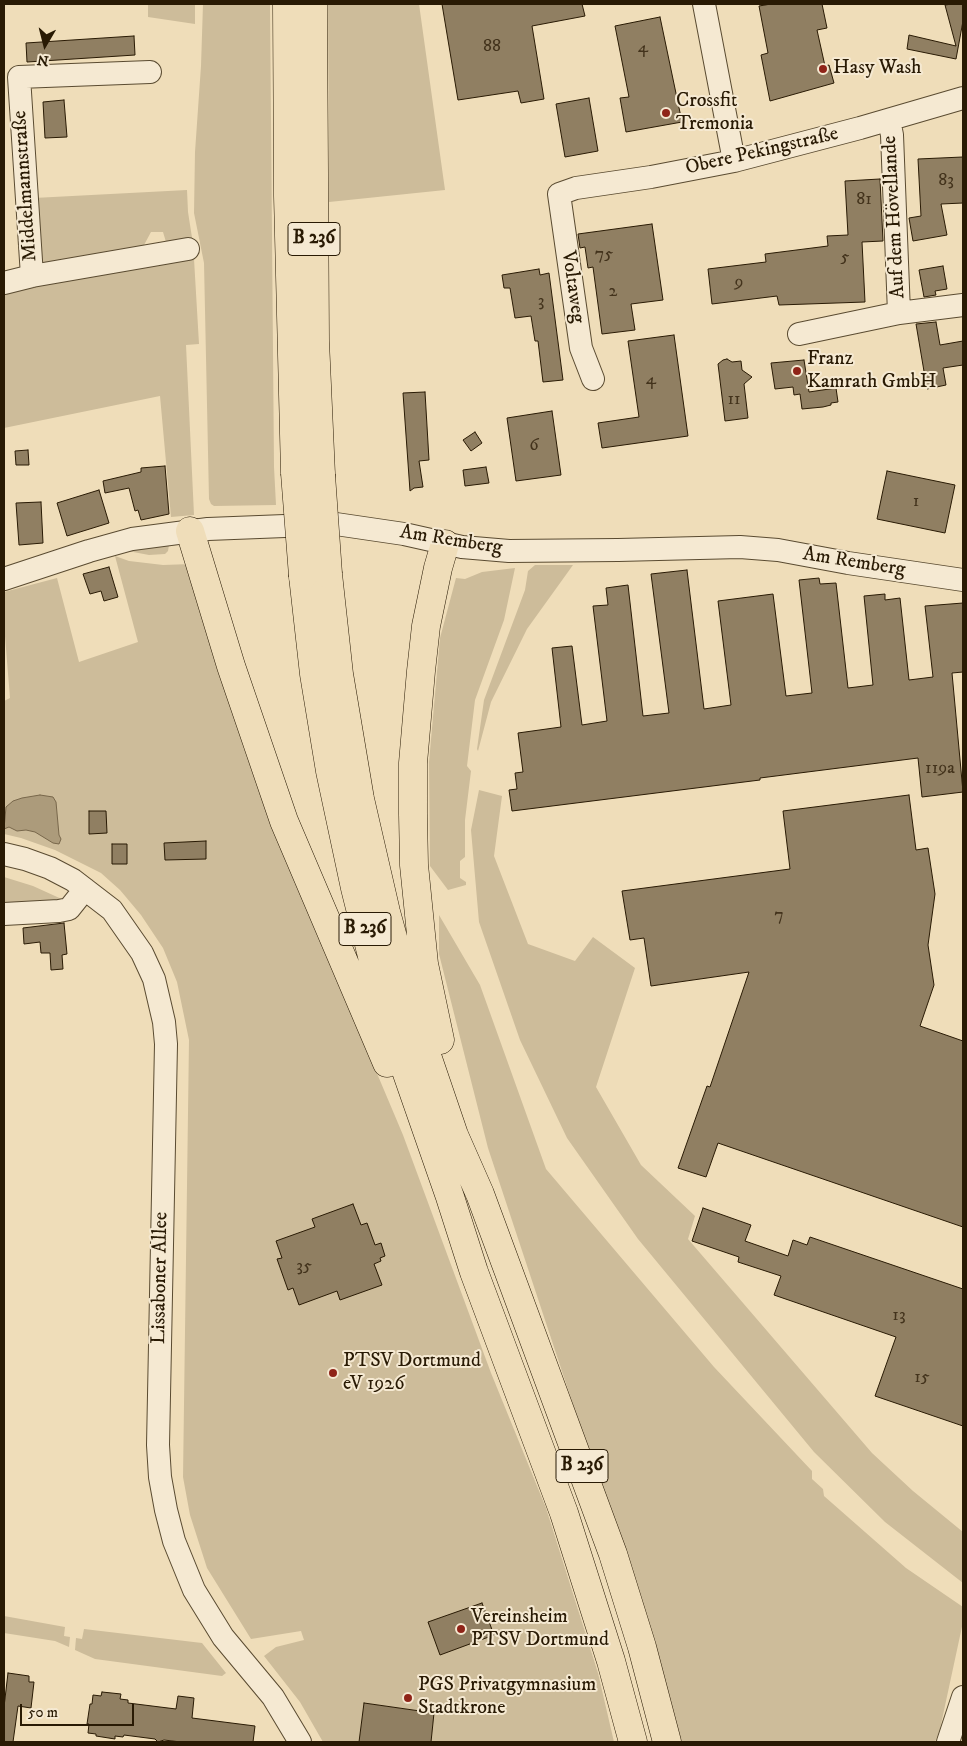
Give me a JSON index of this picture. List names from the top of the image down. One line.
{"streets":{"highway":["B 236"],"street":["Obere Pekingstraße","Middelmannstraße","Auf dem Hövellande","Voltaweg","Am Remberg","Lissaboner Allee"]},"crossings":[["Obere Pekingstraße","Auf dem Hövellande"],["Obere Pekingstraße","Voltaweg"]],"places":["Hasy Wash","Crossfit Tremonia","Franz Kamrath GmbH","PTSV Dortmund eV 1926","Vereinsheim PTSV Dortmund","PGS Privatgymnasium Stadtkrone"],"house_numbers":["88","4","83","81","75","5","9","2","3","4","11","6","1","119a","7","35","13","15"],"scale_bar":"50 m","north":"bottom"}
